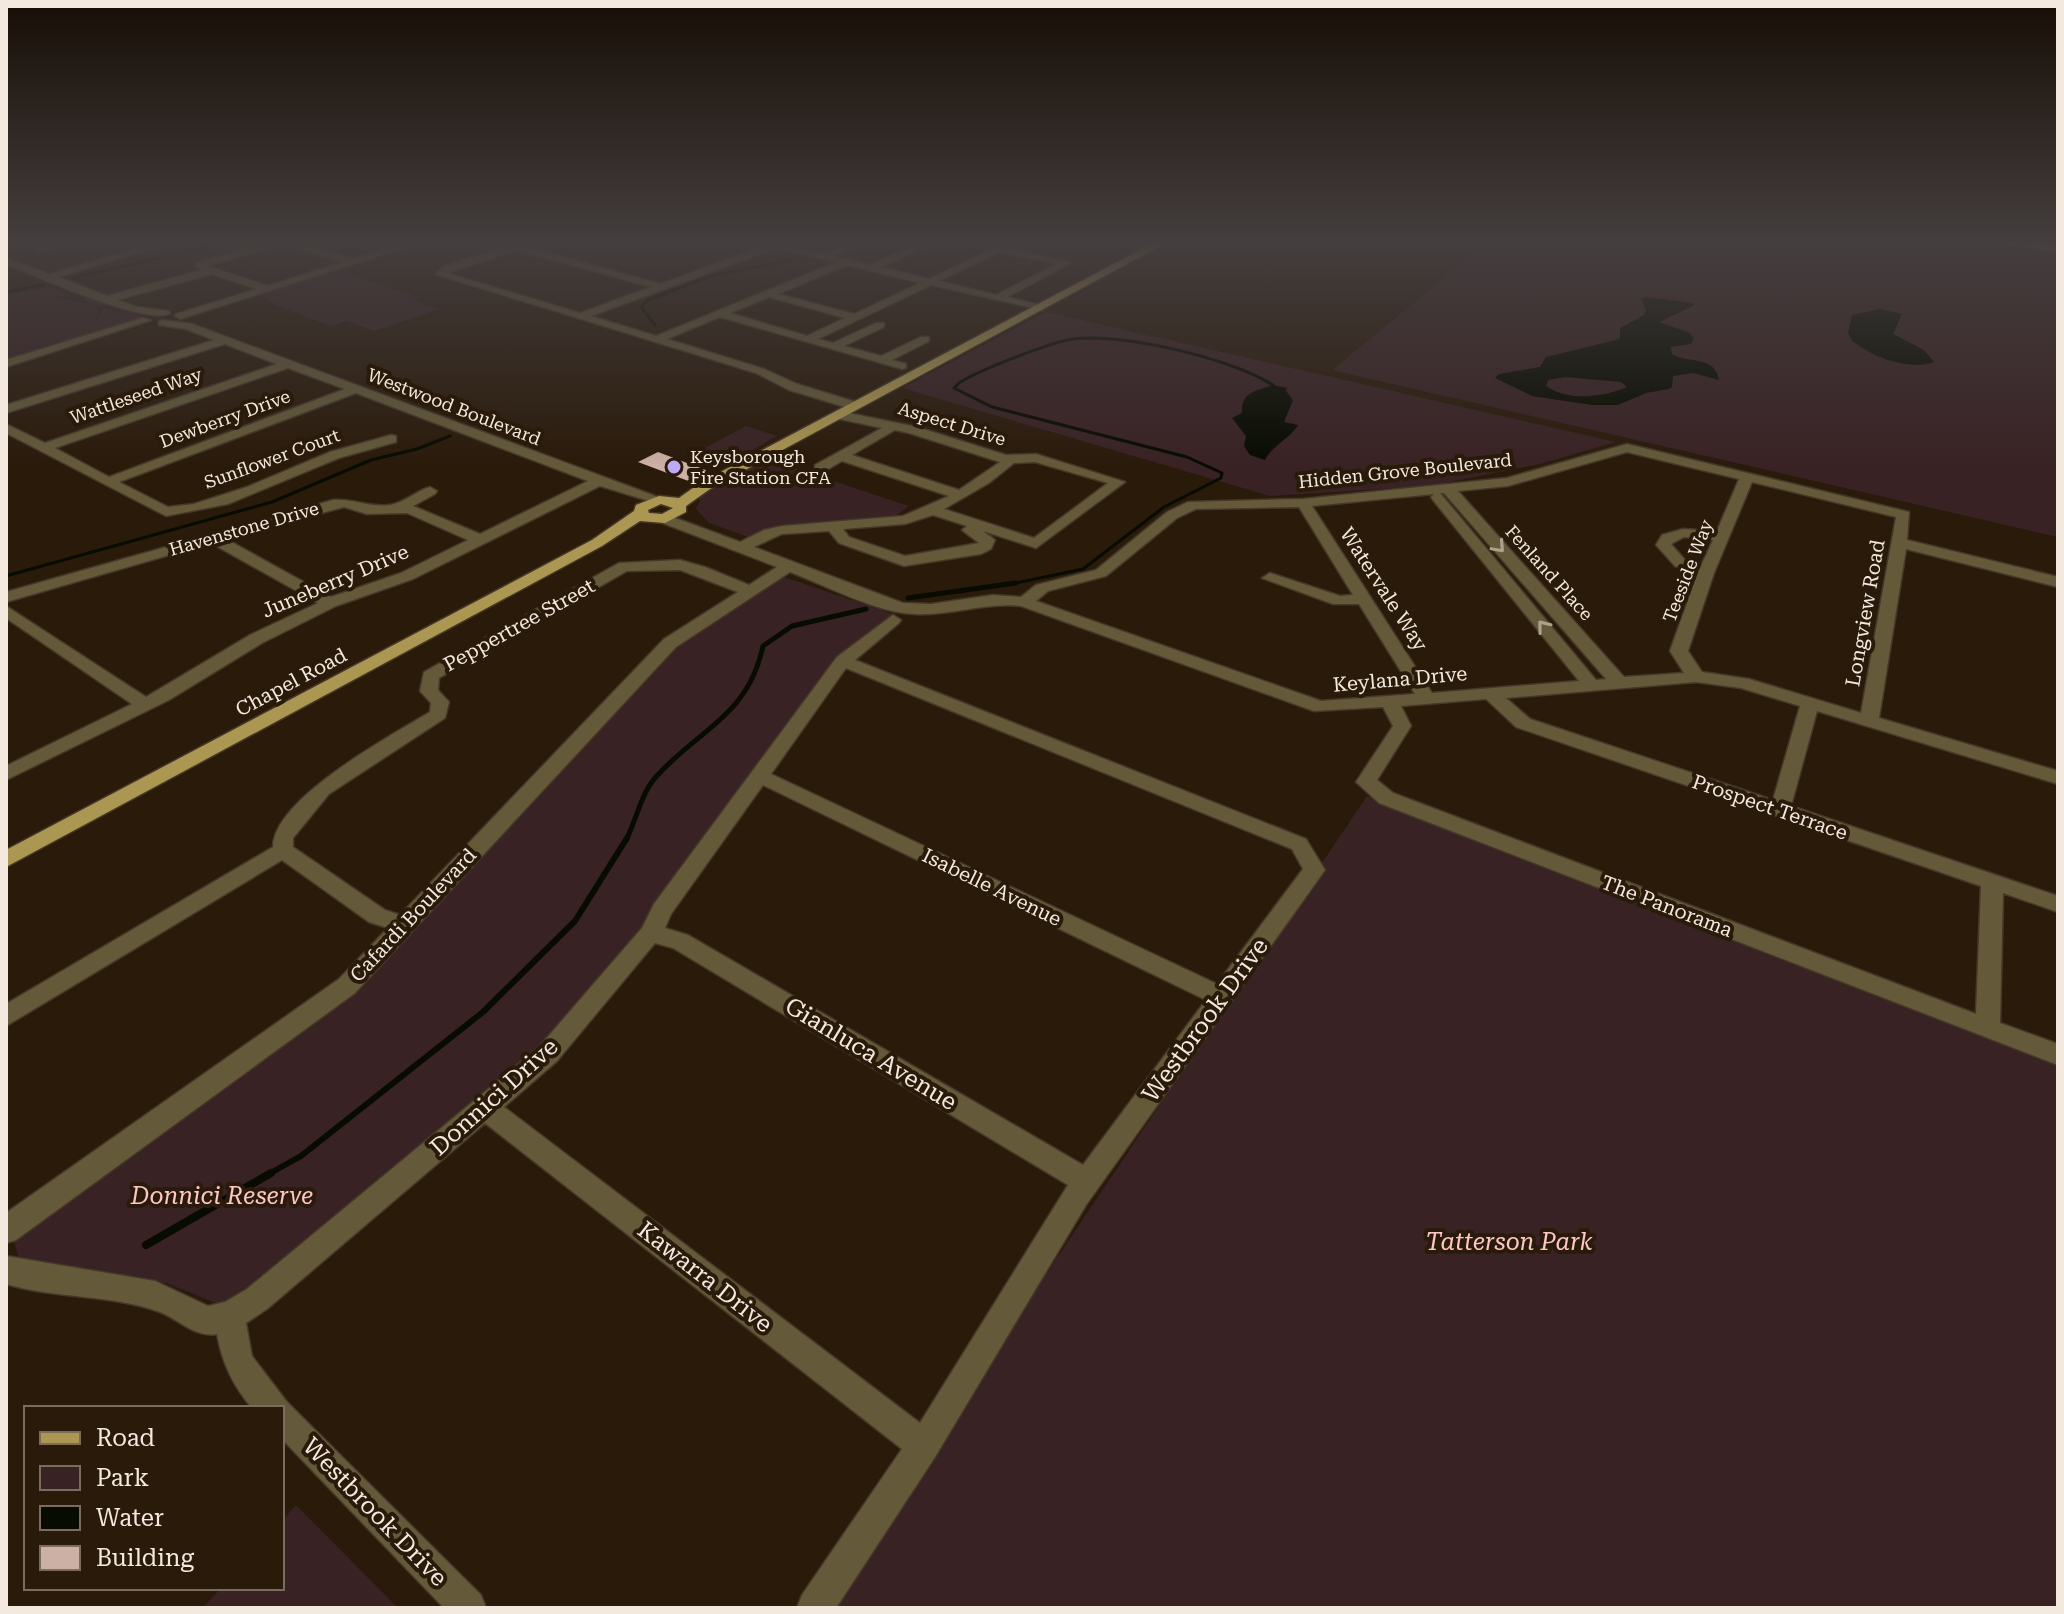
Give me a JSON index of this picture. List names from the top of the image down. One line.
{"streets":{"main road":["Chapel Road"],"street":["Wattleseed Way","Westwood Boulevard","Dewberry Drive","Aspect Drive","Sunflower Court","Hidden Grove Boulevard","Havenstone Drive","Teeside Way","Fenland Place","Juneberry Drive","Watervale Way","Longview Road","Peppertree Street","Keylana Drive","Prospect Terrace","Isabelle Avenue","The Panorama","Cafardi Boulevard","Westbrook Drive","Gianluca Avenue","Donnici Drive","Kawarra Drive"]},"crossings":[["Wattleseed Way","Westwood Boulevard"],["Westwood Boulevard","Dewberry Drive"],["Westwood Boulevard","Juneberry Drive"],["Westwood Boulevard","Keylana Drive"],["Westwood Boulevard","Chapel Road"],["Dewberry Drive","Sunflower Court"],["Aspect Drive","Keylana Drive"],["Hidden Grove Boulevard","Teeside Way"],["Hidden Grove Boulevard","Fenland Place"],["Hidden Grove Boulevard","Watervale Way"],["Hidden Grove Boulevard","Longview Road"],["Hidden Grove Boulevard","Keylana Drive"],["Havenstone Drive","Juneberry Drive"],["Teeside Way","Keylana Drive"],["Fenland Place","Keylana Drive"],["Watervale Way","Keylana Drive"],["Longview Road","Keylana Drive"],["Peppertree Street","Cafardi Boulevard"],["Keylana Drive","Chapel Road"],["Keylana Drive","Prospect Terrace"],["Keylana Drive","The Panorama"],["Keylana Drive","Cafardi Boulevard"],["Isabelle Avenue","Westbrook Drive"],["Isabelle Avenue","Donnici Drive"],["Westbrook Drive","Gianluca Avenue"],["Westbrook Drive","Donnici Drive"],["Westbrook Drive","Kawarra Drive"],["Gianluca Avenue","Donnici Drive"],["Donnici Drive","Kawarra Drive"]],"parks":["Donnici Reserve","Tatterson Park"],"places":["Keysborough Fire Station CFA"],"legend":["Road","Park","Water","Building"]}
